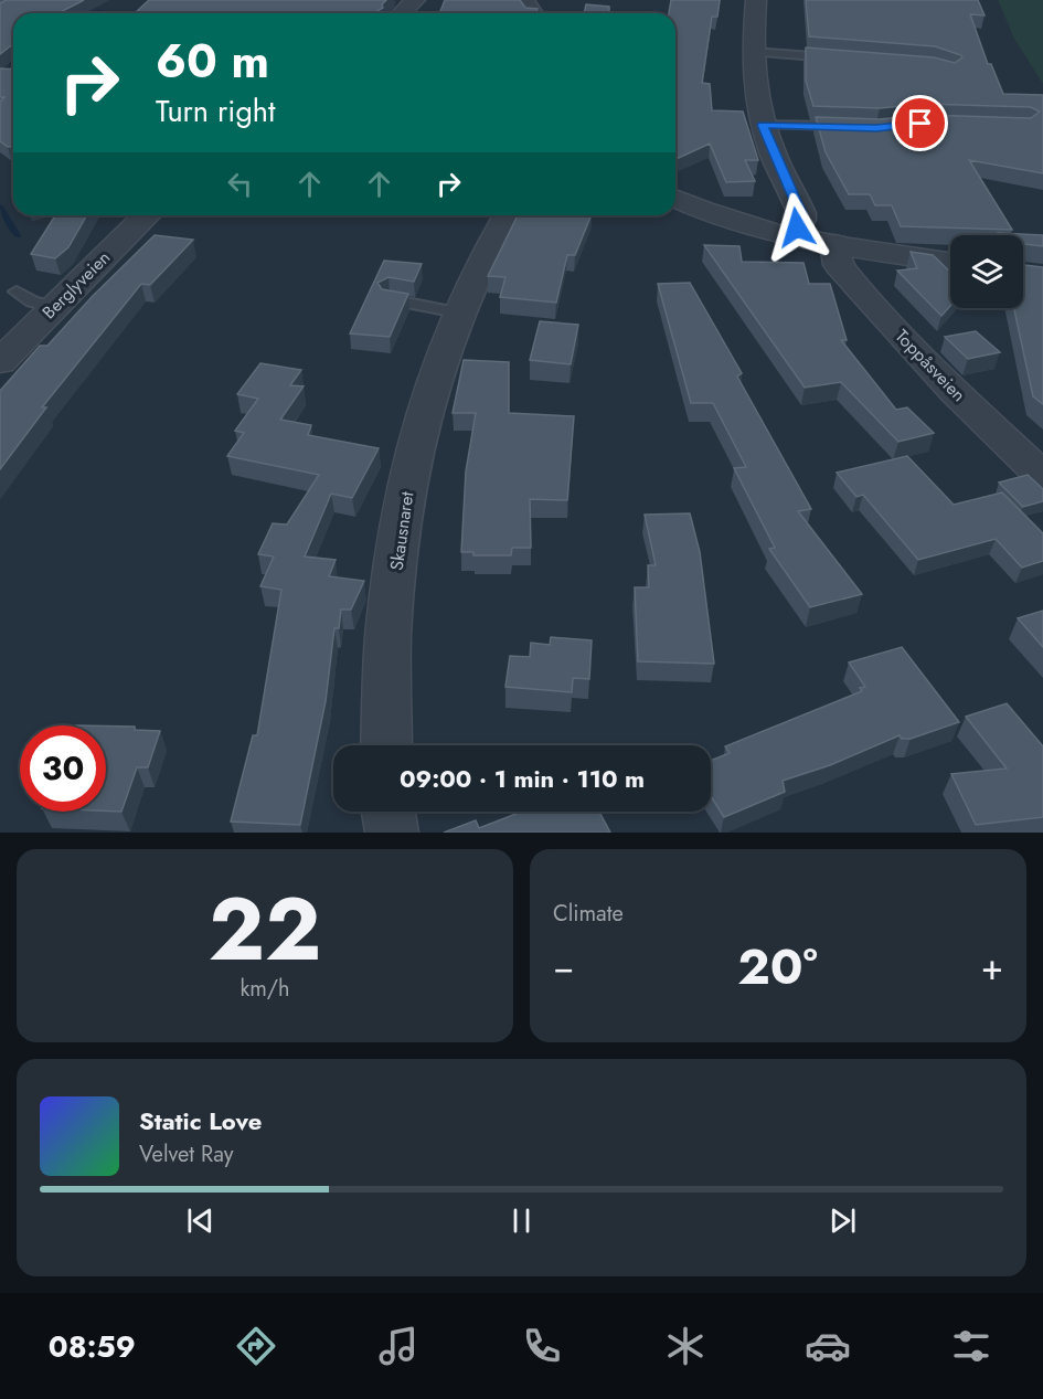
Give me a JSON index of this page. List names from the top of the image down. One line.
{"streets":{"street":["Berglyveien","Toppåsveien","Skausnaret"]},"page":{"turn":["60 m","Turn right"],"limit":"30","trip":"09:00 · 1 min · 110 m","tile":[["22","km/h"],"Climate"],"heat":["−","20°","+"],"song":["Static Love","Velvet Ray"],"tabs":"08:59"}}
